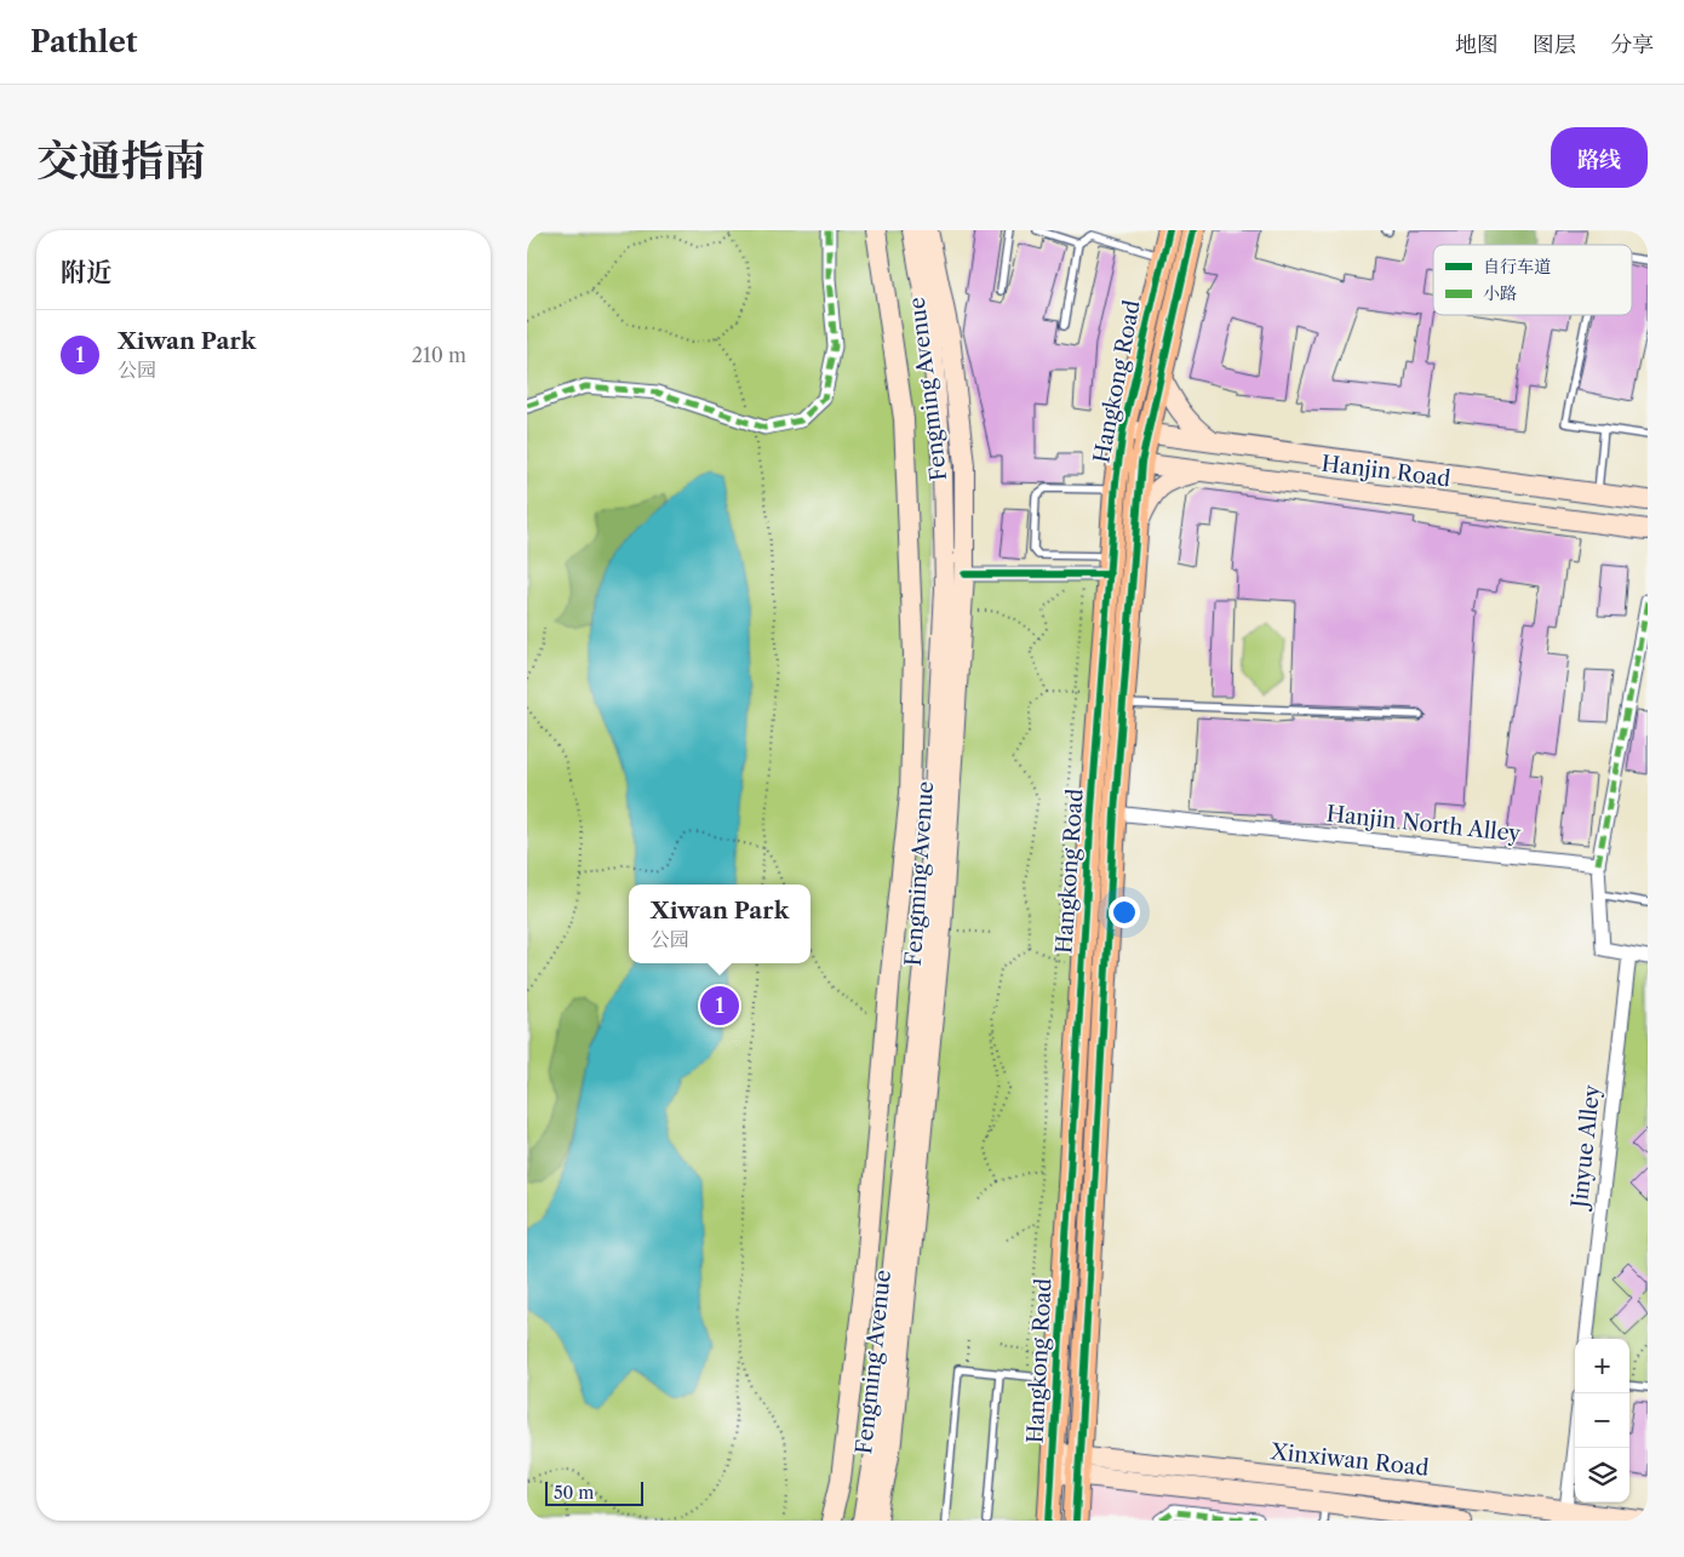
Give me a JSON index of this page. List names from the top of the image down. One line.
{"streets":{"main road":["Hangkong Road"],"street":["Fengming Avenue","Hanjin Road","Hanjin North Alley","Jinyue Alley","Xinxiwan Road"]},"crossings":[["Hangkong Road","Hanjin Road"],["Hangkong Road","Hanjin North Alley"],["Hangkong Road","Xinxiwan Road"]],"legend":["自行车道","小路"],"scale_bar":"50 m","page":{"header":"Pathlet","nav":["地图","图层","分享"],"title":"交通指南","buttons":"路线","heading":"附近","list":[{"mark":"1","name":"Xiwan Park","note":"公园","value":"210 m"}],"popup":["Xiwan Park","公园"],"pins":"1","map_buttons":["+","−"],"scale":"50 m"}}
